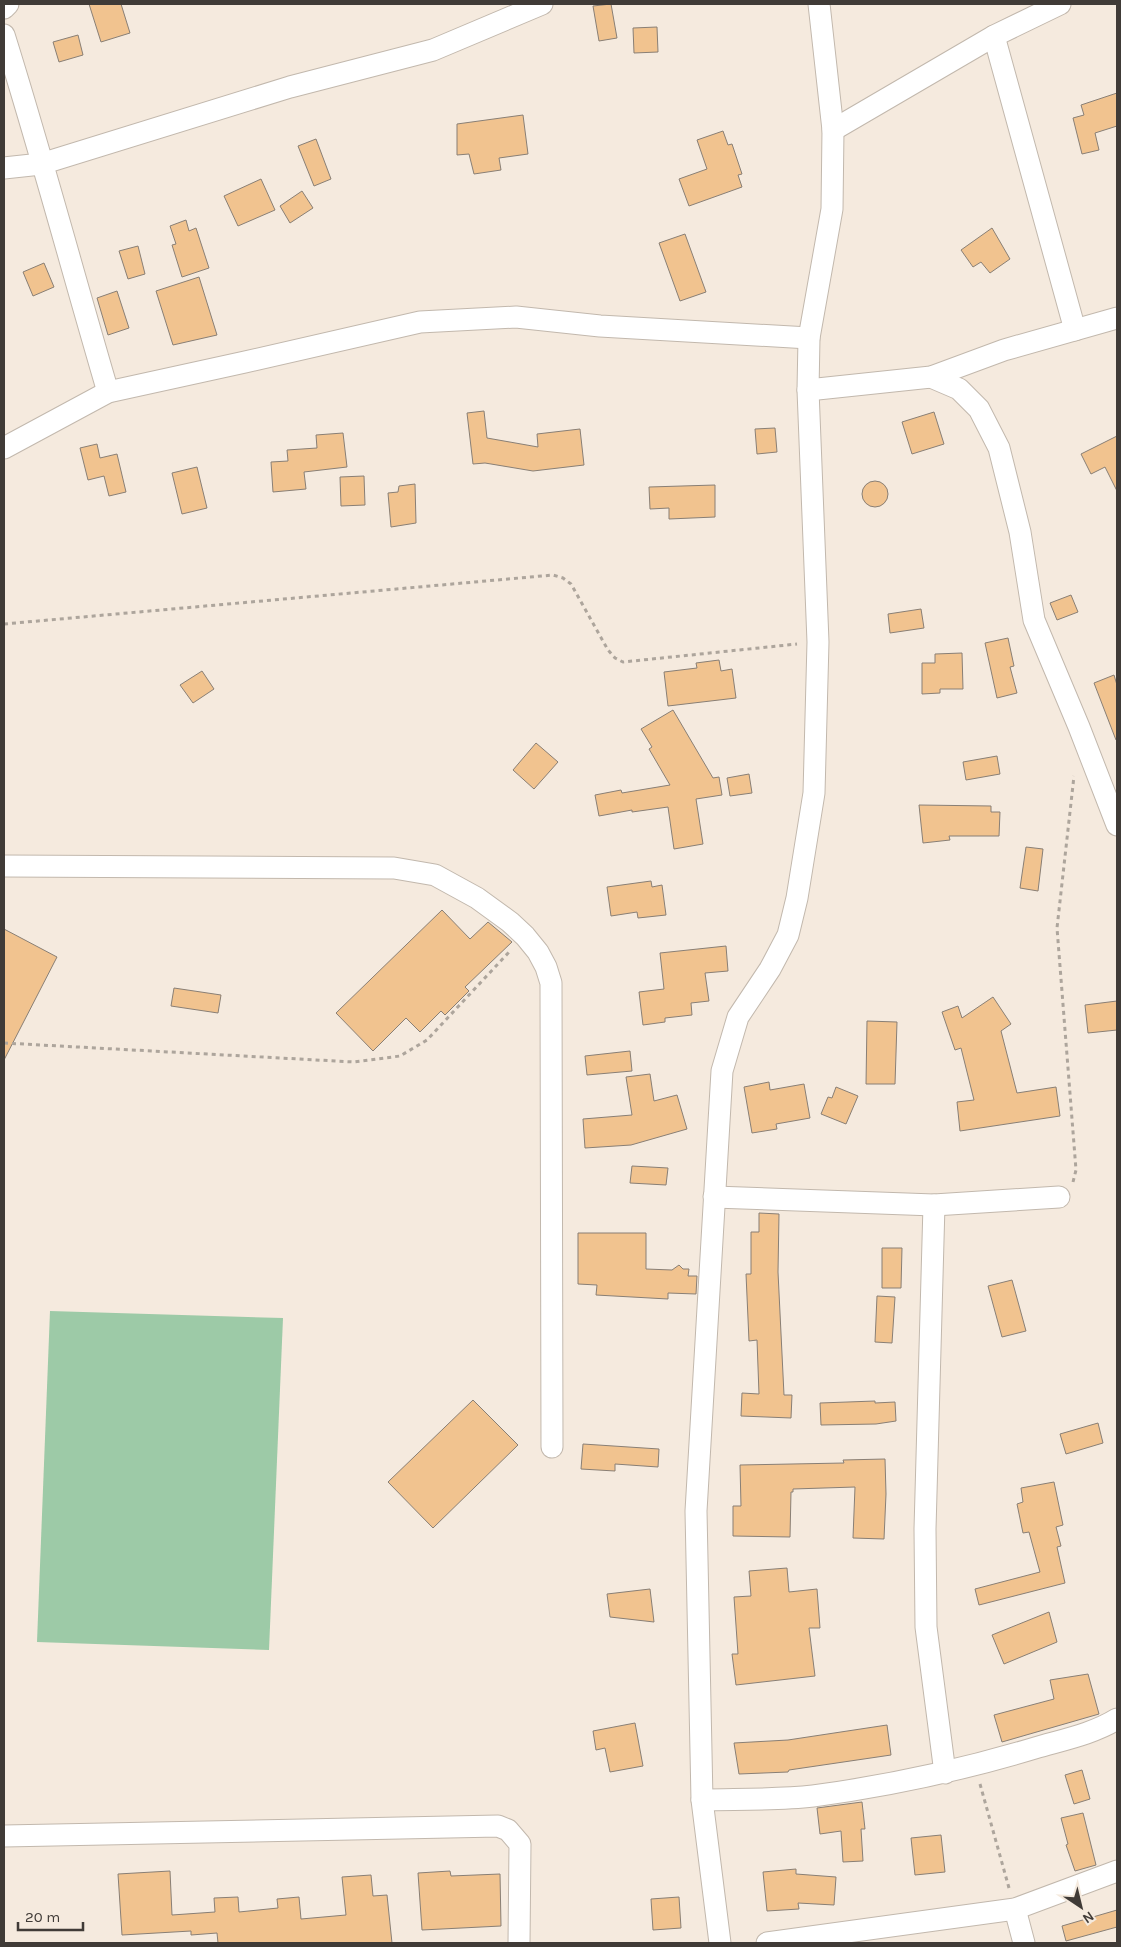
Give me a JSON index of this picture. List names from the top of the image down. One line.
{"scale_bar":"20 m","north":"bottom right"}
